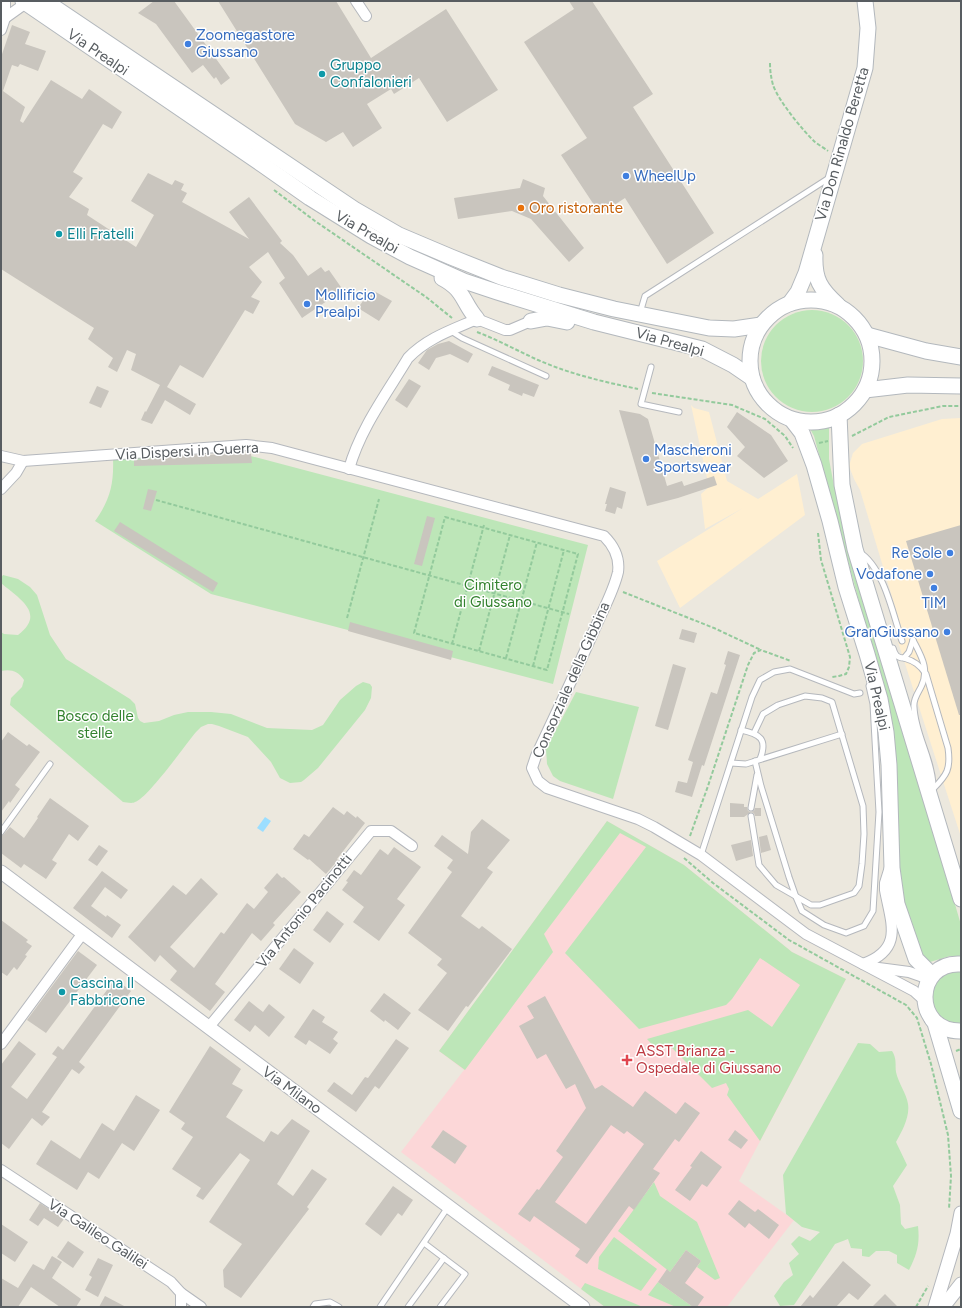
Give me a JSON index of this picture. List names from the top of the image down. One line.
{"streets":{"main road":["Via Prealpi","Via Don Rinaldo Beretta"],"street":["Via Dispersi in Guerra","Consorziale della Gibbina","Via Antonio Pacinotti","Via Milano","Via Galileo Galilei"]},"crossings":[["Via Prealpi","Via Don Rinaldo Beretta"],["Via Dispersi in Guerra","Consorziale della Gibbina"],["Via Antonio Pacinotti","Via Milano"]],"parks":["Cimitero di Giussano","Bosco delle stelle"],"places":{"other":["Zoomegastore Giussano","Gruppo Confalonieri","WheelUp","Oro ristorante","Elli Fratelli","Mollificio Prealpi","Mascheroni Sportswear","Re Sole","Vodafone","TIM","GranGiussano","Cascina Il Fabbricone"],"health":["ASST Brianza - Ospedale di Giussano"]}}
